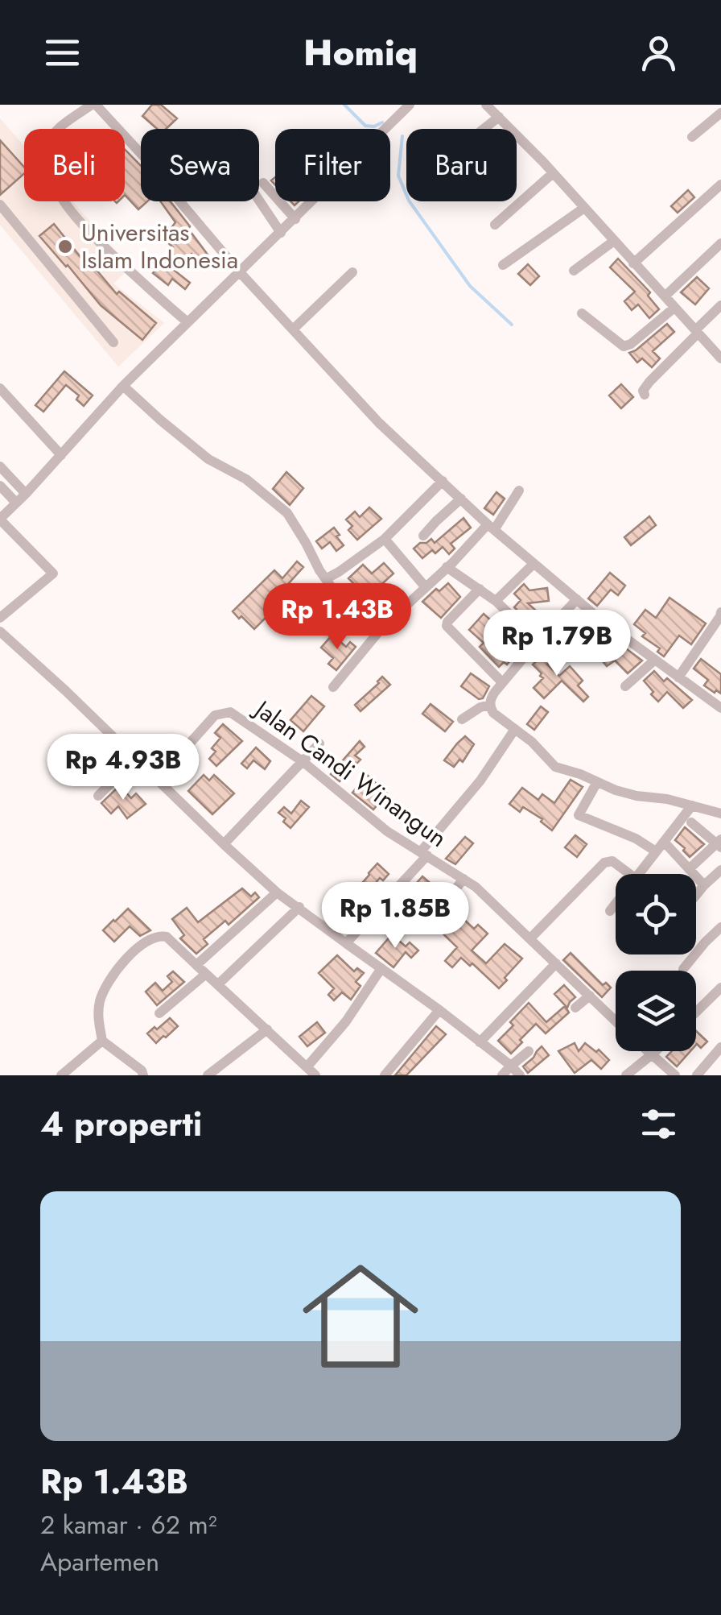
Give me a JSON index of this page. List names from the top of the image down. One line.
{"streets":{"street":["Jalan Candi Winangun"]},"places":["Universitas Islam Indonesia"],"page":{"header":"Homiq","chip":["Beli","Sewa","Filter","Baru"],"price":["Rp 1.43B","Rp 1.79B","Rp 4.93B","Rp 1.85B"],"heading":"4 properti","list":[{"name":"Rp 1.43B","note":"2 kamar · 62 m² · Apartemen"}]}}
